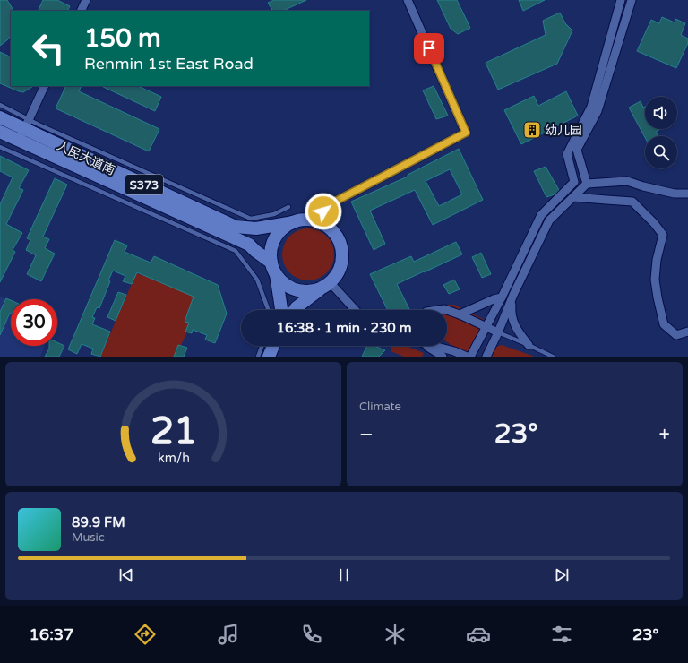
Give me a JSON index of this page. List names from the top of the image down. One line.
{"streets":{"main road":["人民大道南","S373"]},"crossings":[["人民大道南","S373"]],"places":{"building":["幼儿园"]},"page":{"turn":["150 m","Renmin 1st East Road"],"limit":"30","trip":"16:38 · 1 min · 230 m","tile":"Climate","heat":["−","23°","+"],"song":["89.9 FM","Music"],"tabs":["16:37","23°"],"gauge":["21","km/h"]}}
